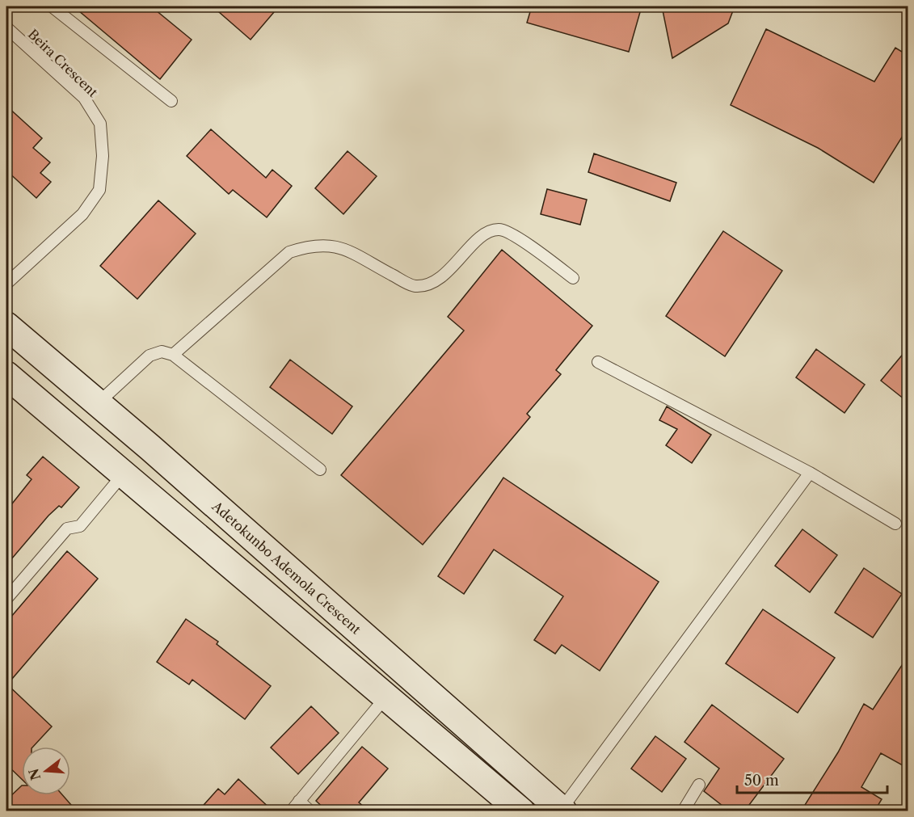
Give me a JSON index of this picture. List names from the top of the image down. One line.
{"streets":{"main road":["Adetokunbo Ademola Crescent"],"lane":["Beira Crescent"]},"scale_bar":"50 m","north":"left"}
